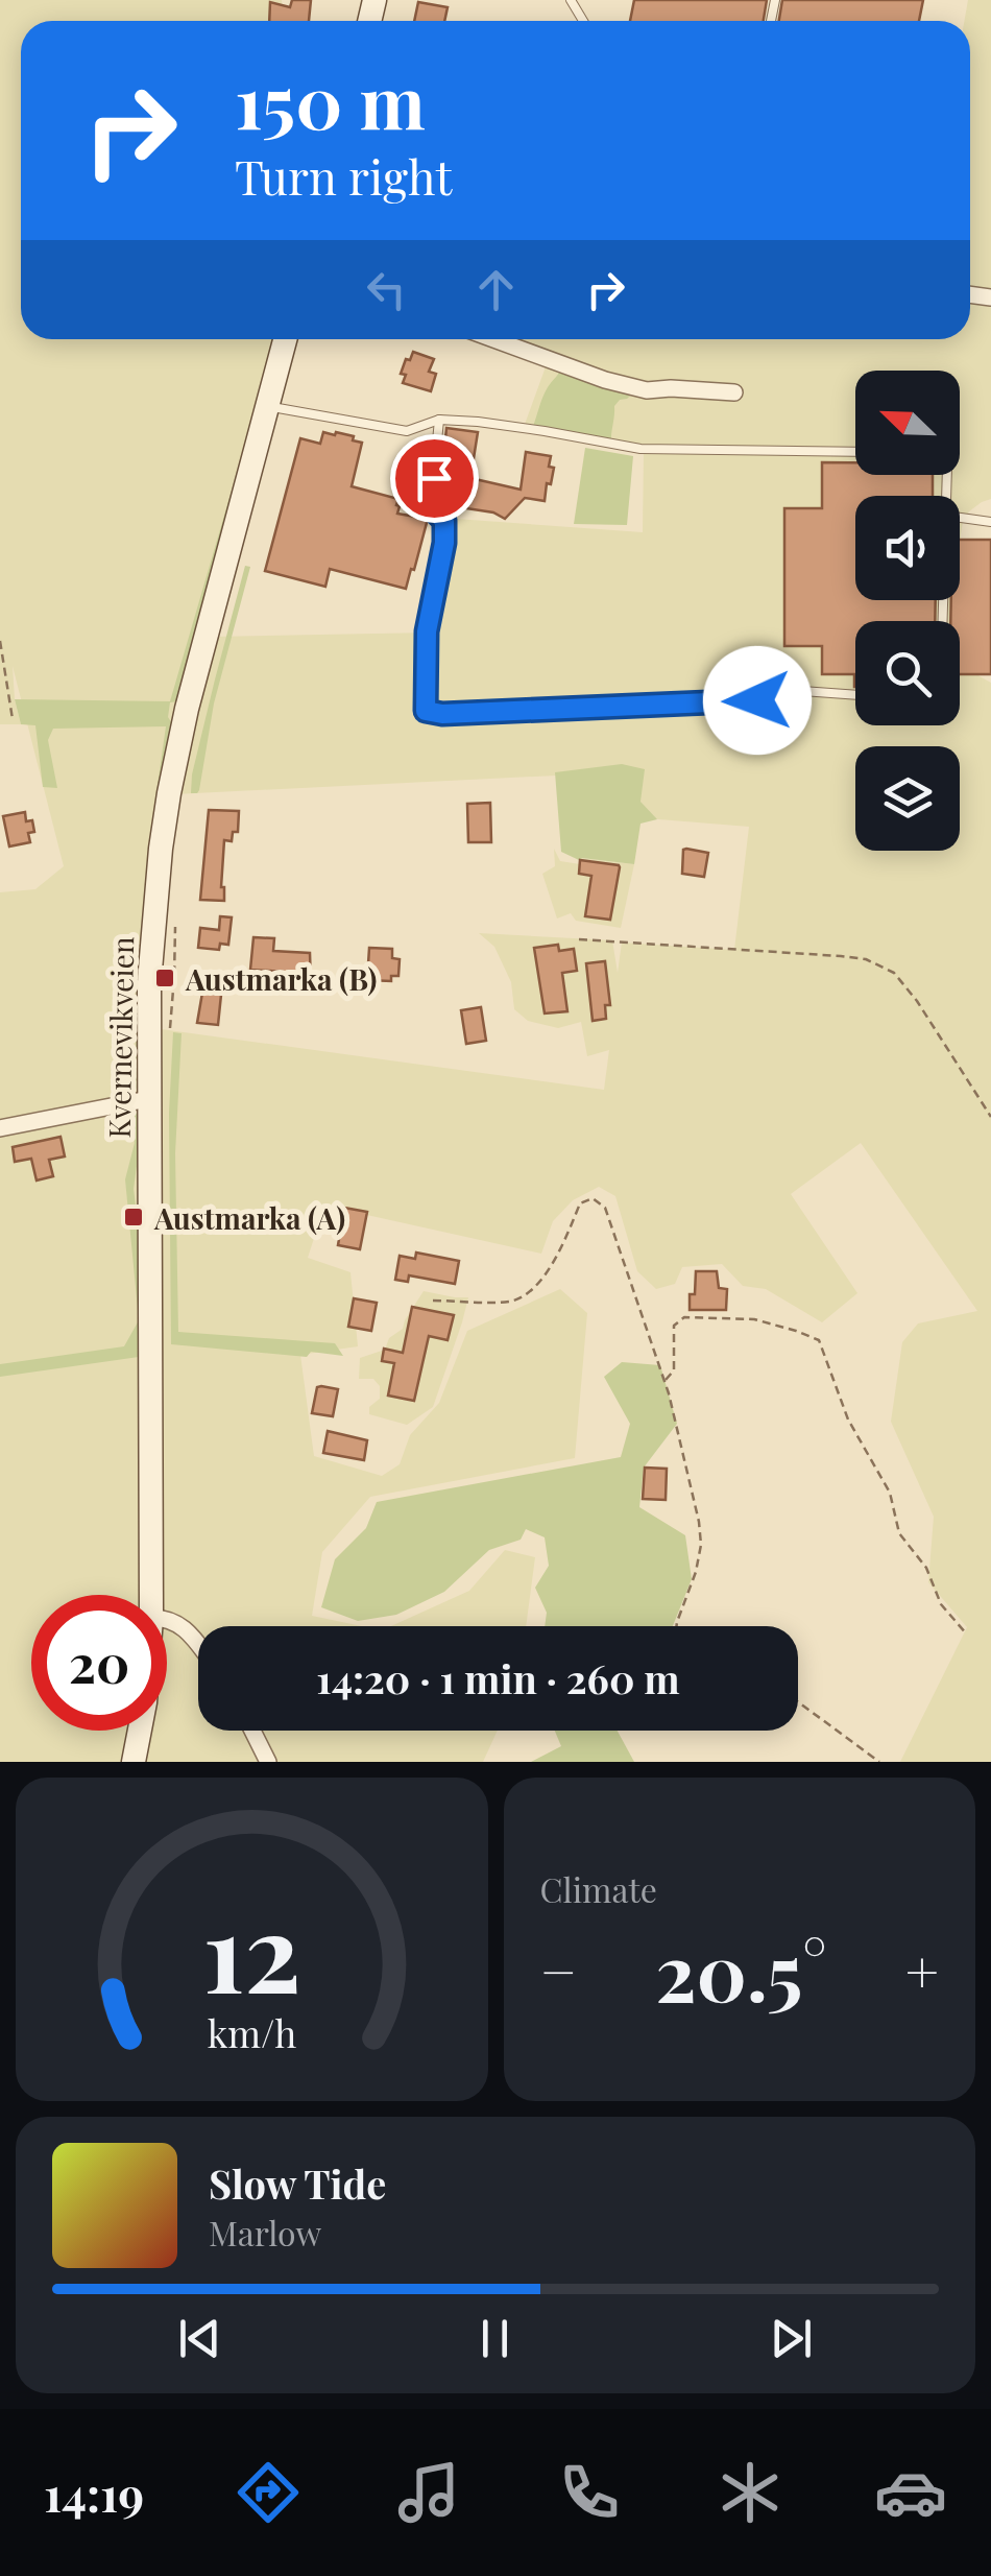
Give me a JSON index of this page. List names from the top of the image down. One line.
{"streets":{"main road":["Kvernevikveien"]},"places":{"transit":["Austmarka (B)","Austmarka (A)"]},"north":"top left","page":{"turn":["150 m","Turn right"],"limit":"20","trip":"14:20 · 1 min · 260 m","tile":"Climate","heat":["−","20.5°","+"],"song":["Slow Tide","Marlow"],"tabs":"14:19","gauge":["12","km/h"]}}
